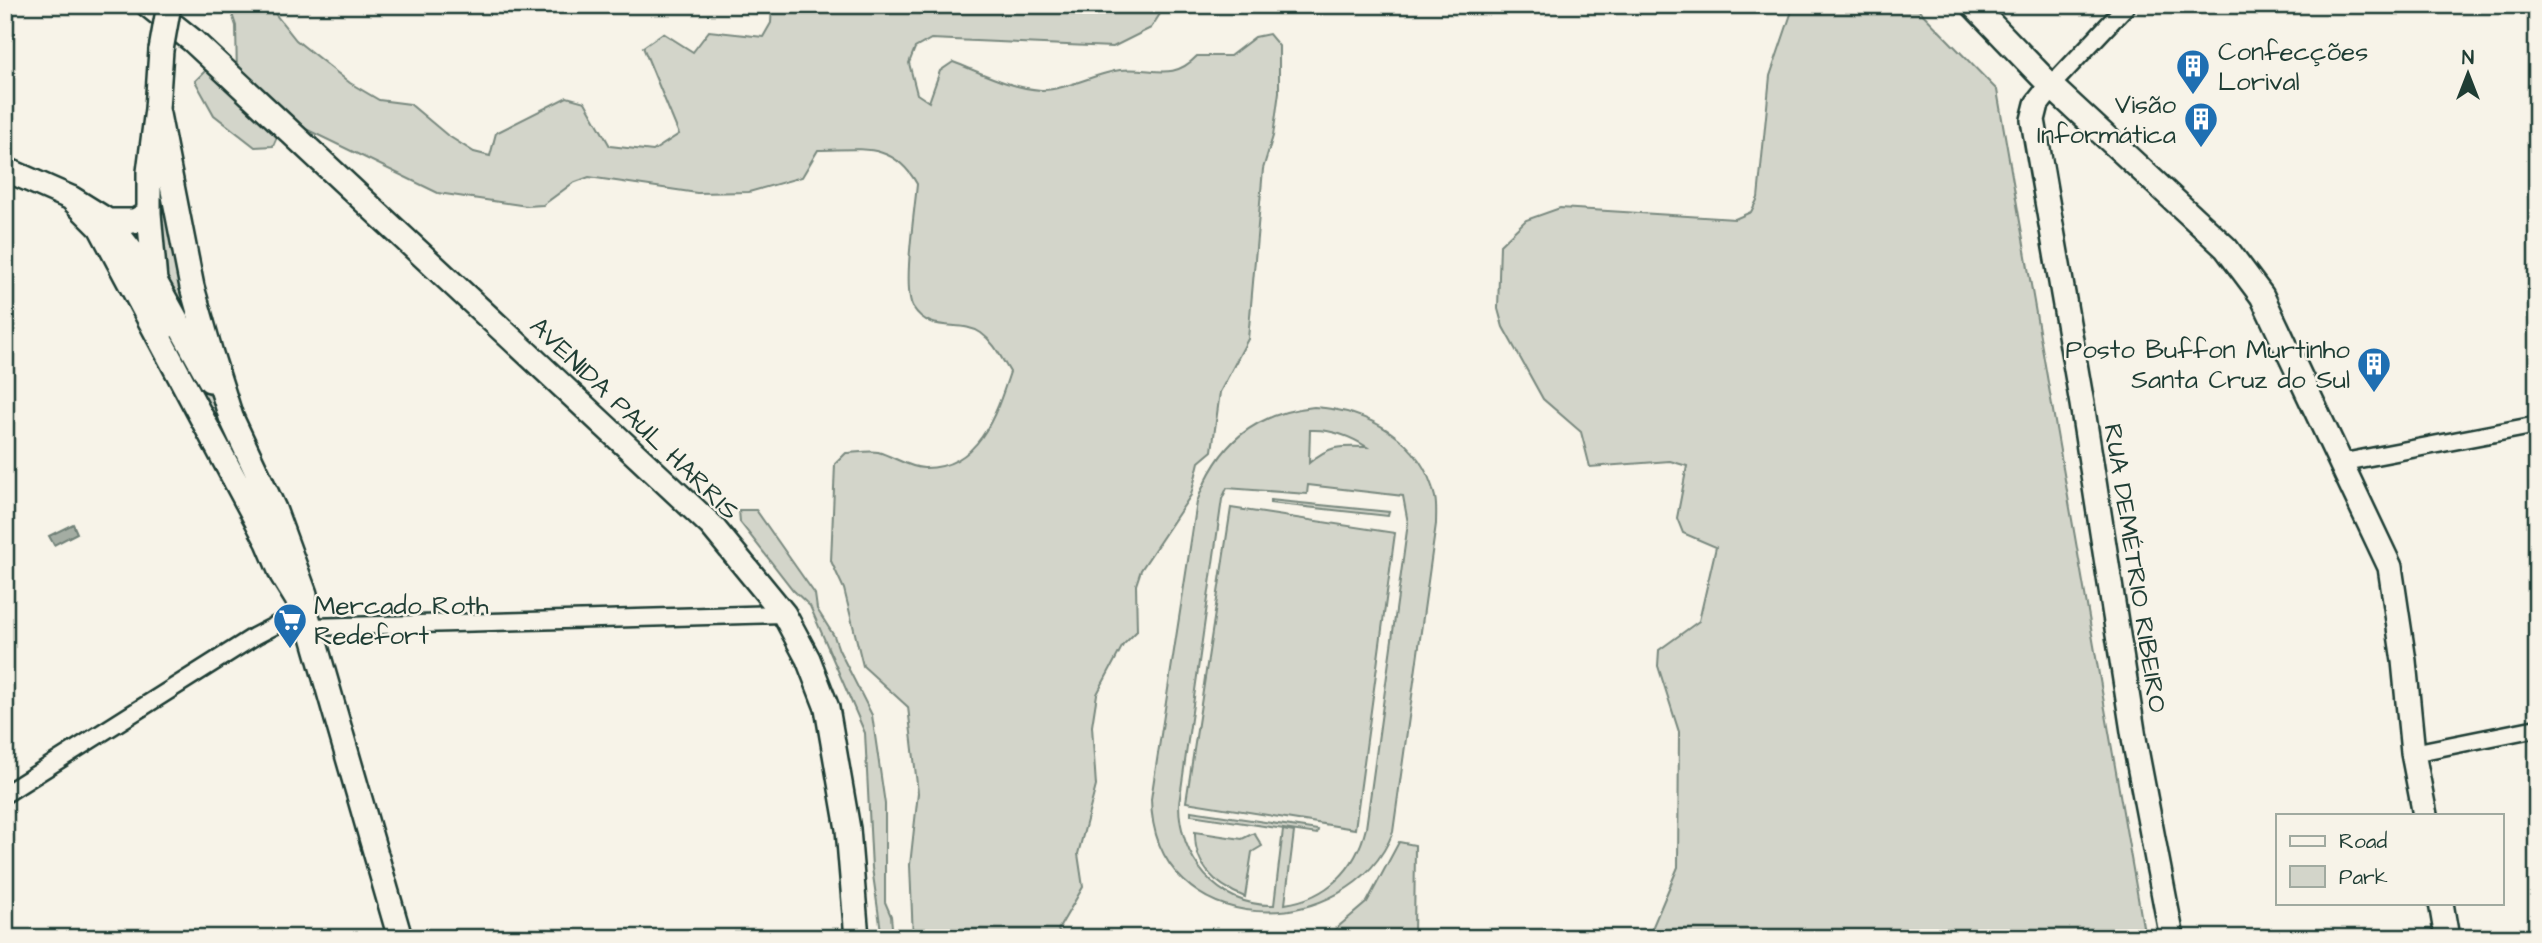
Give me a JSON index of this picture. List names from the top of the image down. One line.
{"streets":{"main road":["AVENIDA PAUL HARRIS","RUA DEMÉTRIO RIBEIRO"]},"places":{"building":["Confecções Lorival","Visão Informática","Posto Buffon Murtinho Santa Cruz do Sul"],"supermarket":["Mercado Roth Redefort"]},"legend":["Road","Park"],"north":"top"}
